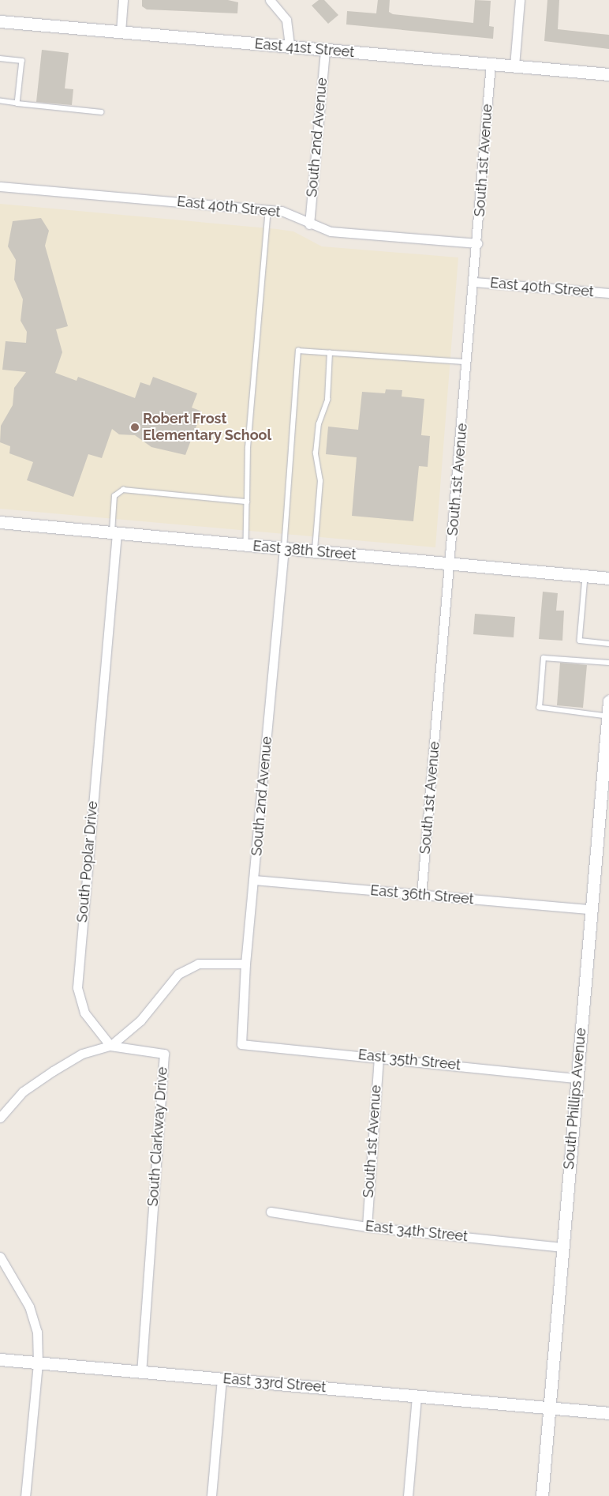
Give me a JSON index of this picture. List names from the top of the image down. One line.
{"streets":{"street":["East 41st Street","South 2nd Avenue","South 1st Avenue","East 40th Street","East 38th Street","South Poplar Drive","East 36th Street","East 35th Street","South Phillips Avenue","South Clarkway Drive","East 34th Street","East 33rd Street"]},"crossings":[["East 41st Street","South 2nd Avenue"],["East 41st Street","South 1st Avenue"],["South 2nd Avenue","East 40th Street"],["South 2nd Avenue","East 38th Street"],["South 2nd Avenue","East 36th Street"],["South 2nd Avenue","East 35th Street"],["South 1st Avenue","East 40th Street"],["South 1st Avenue","East 38th Street"],["South 1st Avenue","East 36th Street"],["South 1st Avenue","East 35th Street"],["South 1st Avenue","East 34th Street"],["East 38th Street","South Poplar Drive"],["South Poplar Drive","South Clarkway Drive"],["East 36th Street","South Phillips Avenue"],["East 35th Street","South Phillips Avenue"],["South Phillips Avenue","East 34th Street"],["South Phillips Avenue","East 33rd Street"],["South Clarkway Drive","East 33rd Street"]],"places":["Robert Frost Elementary School"]}
